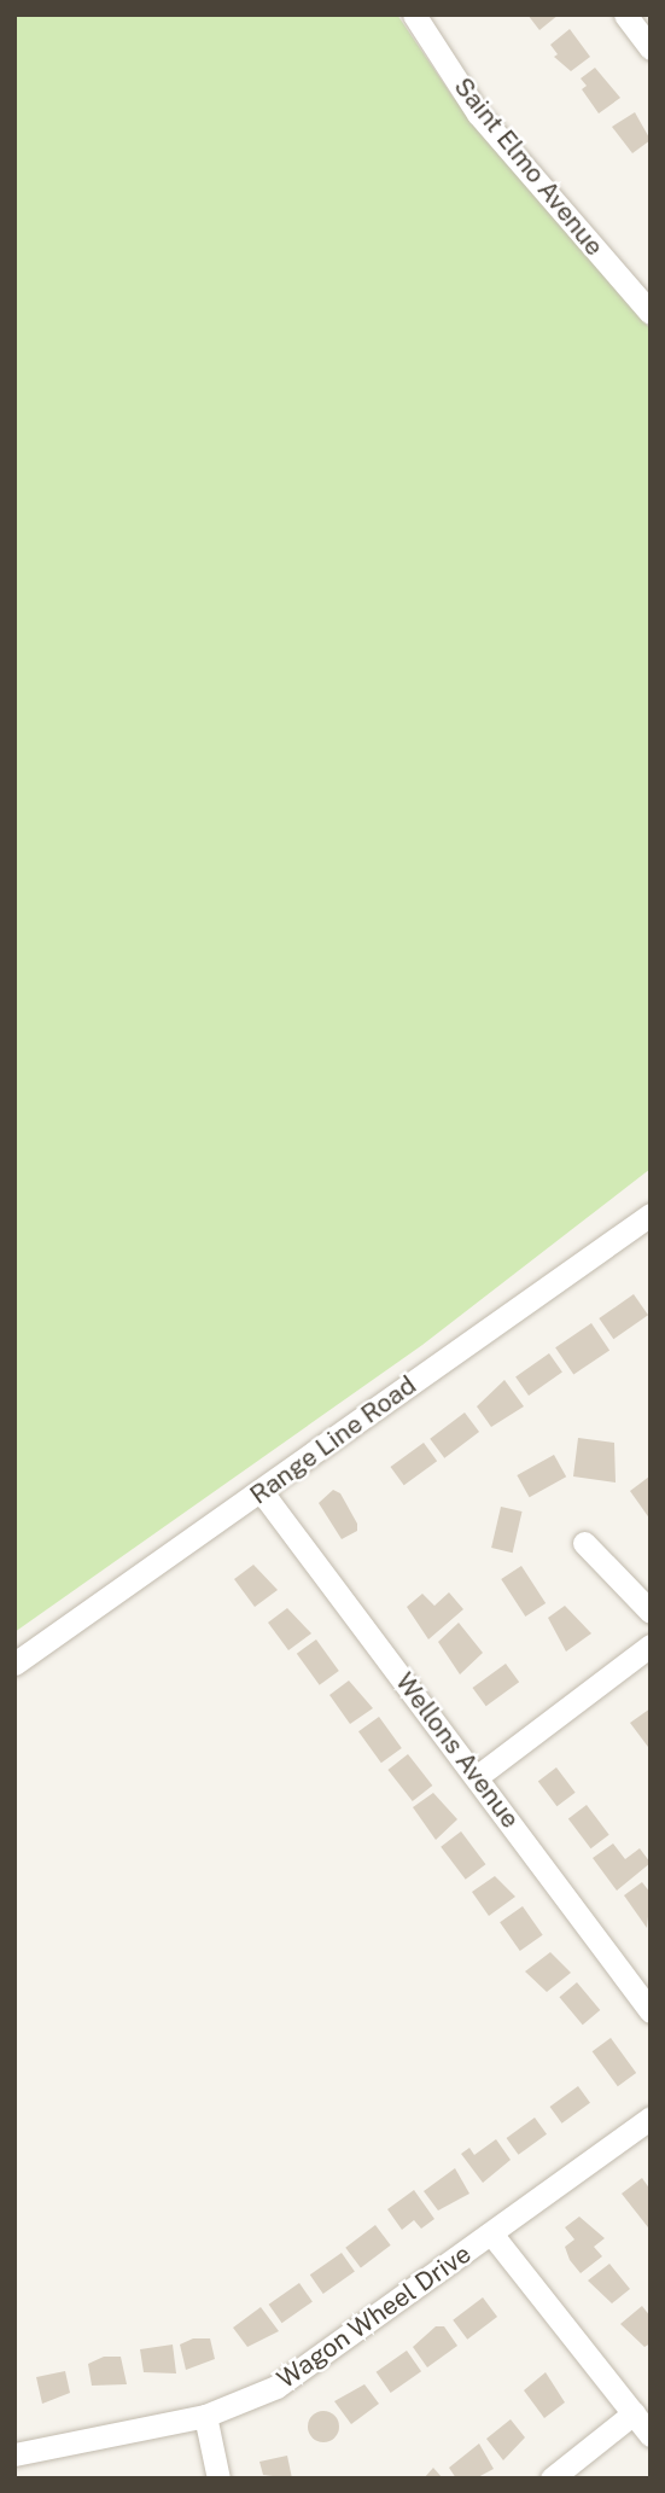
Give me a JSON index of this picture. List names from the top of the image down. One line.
{"streets":{"street":["Saint Elmo Avenue","Range Line Road","Wellons Avenue","Wagon Wheel Drive"]},"crossings":[["Range Line Road","Wellons Avenue"]]}
